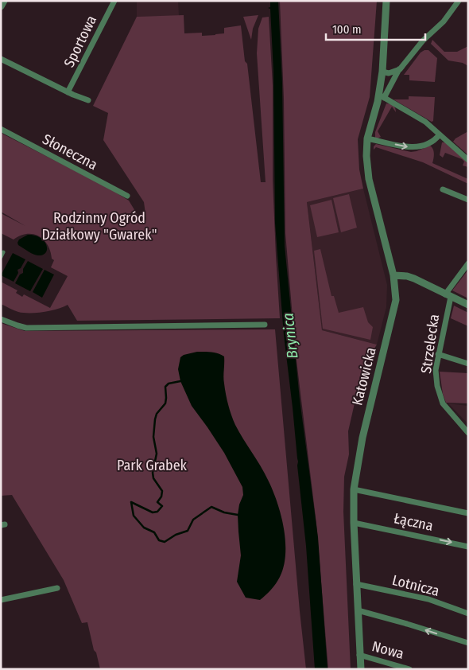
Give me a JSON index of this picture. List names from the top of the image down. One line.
{"streets":{"street":["Sportowa","Słoneczna","Strzelecka","Katowicka","Łączna","Lotnicza","Nowa"]},"crossings":[["Katowicka","Łączna"],["Katowicka","Lotnicza"],["Katowicka","Nowa"]],"water":["Brynica"],"parks":["Rodzinny Ogród Działkowy \"Gwarek\"","Park Grabek"],"scale_bar":"100 m"}
